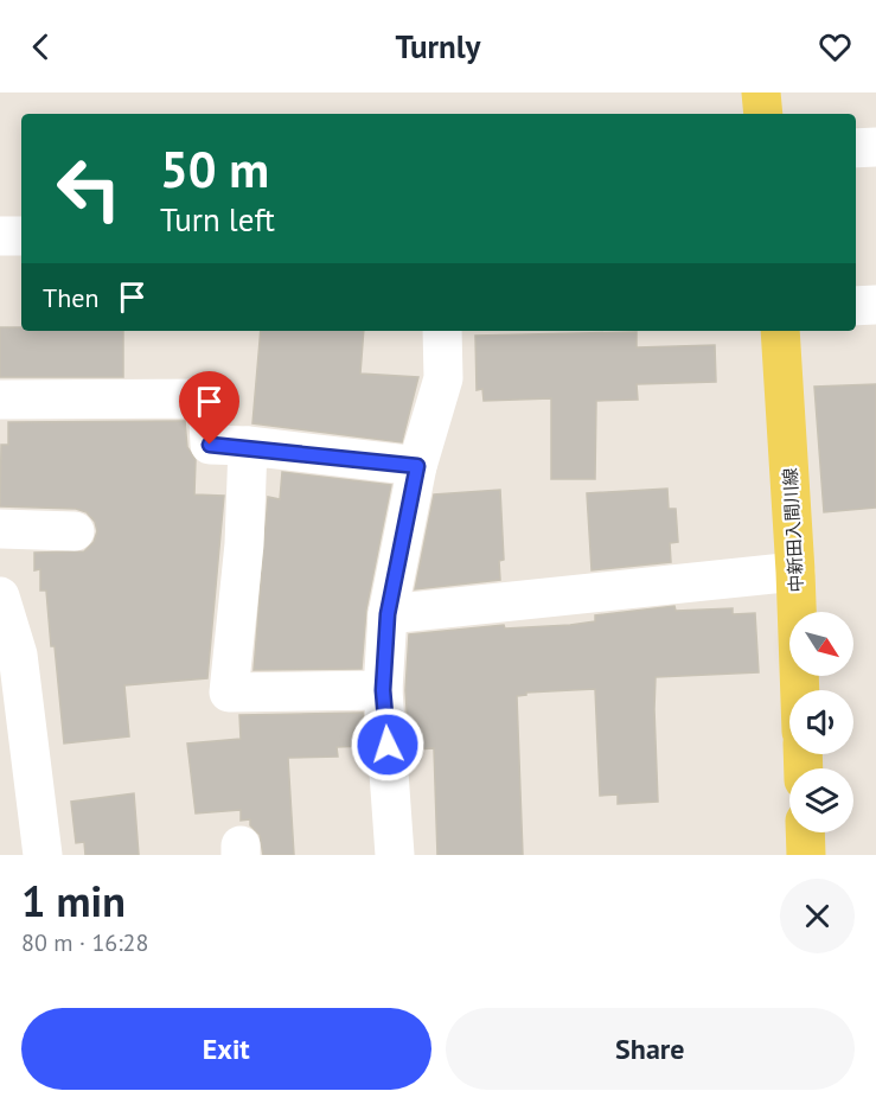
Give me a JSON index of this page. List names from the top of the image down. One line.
{"streets":{"main road":["中新田入間川線"]},"north":"bottom right","page":{"header":"Turnly","turn":["50 m","Turn left"],"then":"Then","heading":["1 min","80 m · 16:28"],"buttons":["Exit","Share"]}}
